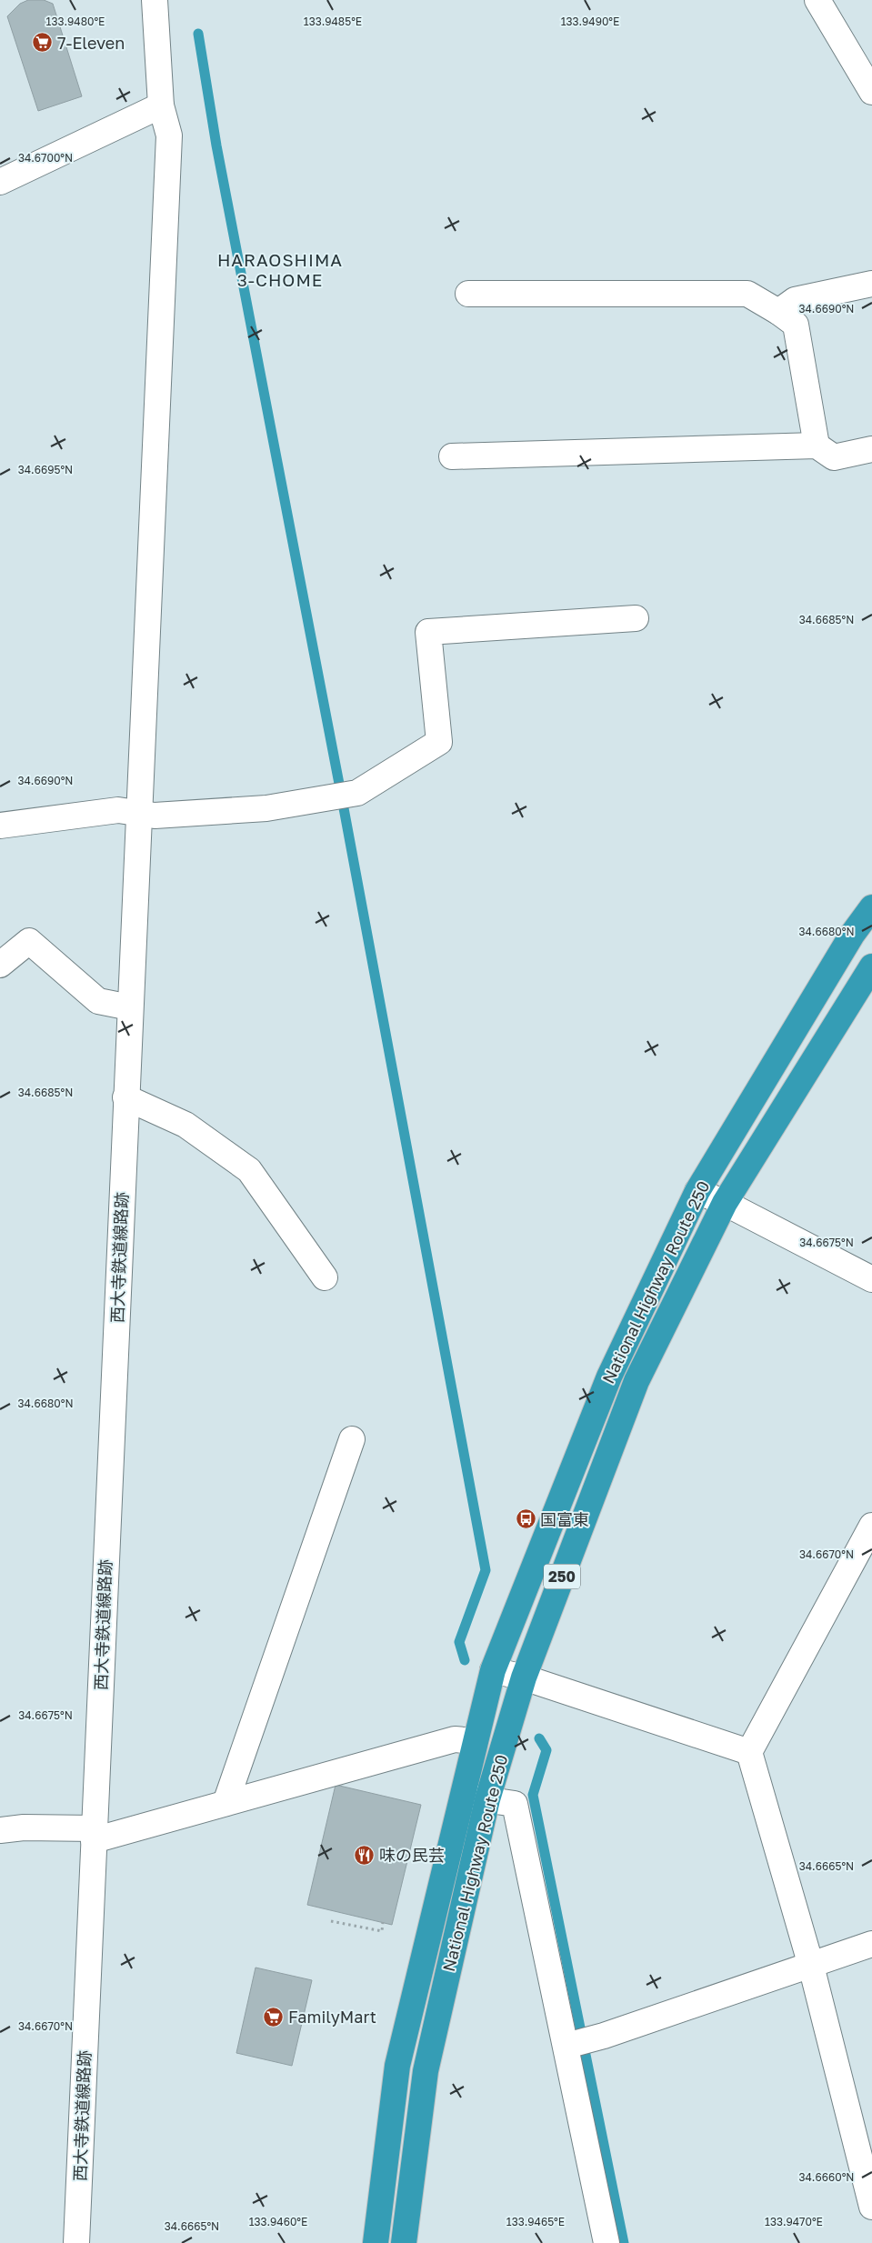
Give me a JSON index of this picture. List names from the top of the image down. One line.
{"streets":{"highway":["National Highway Route 250","250"],"street":["西大寺鉄道線路跡"]},"districts":["HARAOSHIMA 3-CHOME"],"places":{"supermarket":["7-Eleven","FamilyMart"],"bus stop":["国富東"],"restaurant":["味の民芸"]},"coordinates":["133.9480°E","133.9485°E","133.9490°E","34.6700°N","34.6690°N","34.6695°N","34.6685°N","34.6680°N","34.6675°N","34.6670°N","34.6665°N","34.6660°N","133.9460°E","133.9465°E","133.9470°E"]}
